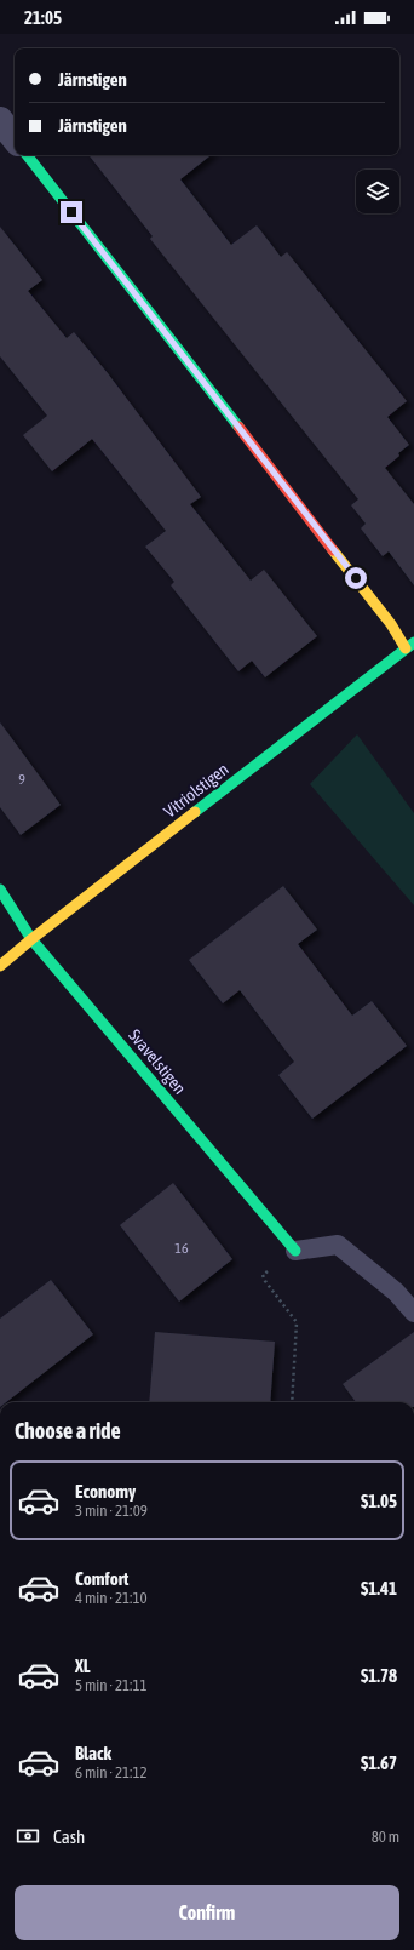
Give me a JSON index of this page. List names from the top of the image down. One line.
{"streets":{"street":["Vitriolstigen","Svavelstigen"]},"crossings":[["Vitriolstigen","Svavelstigen"]],"house_numbers":["9","16"],"page":{"status":"21:05","banner":["Järnstigen","Järnstigen"],"heading":"Choose a ride","list":[{"name":"Economy","note":"3 min · 21:09","value":"$1.05"},{"name":"Comfort","note":"4 min · 21:10","value":"$1.41"},{"name":"XL","note":"5 min · 21:11","value":"$1.78"},{"name":"Black","note":"6 min · 21:12","value":"$1.67"}],"pay":["Cash","80 m"],"buttons":"Confirm"}}
